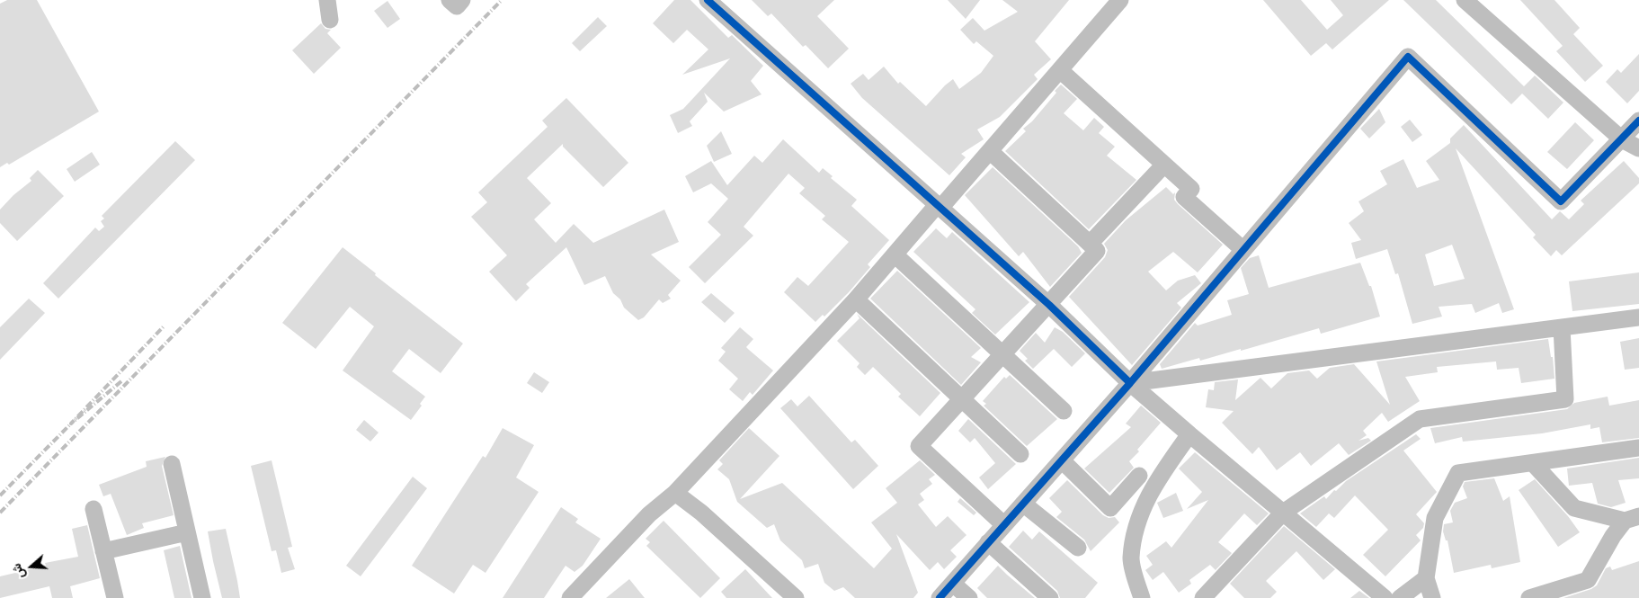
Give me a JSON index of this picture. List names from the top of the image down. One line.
{"north":"left"}
